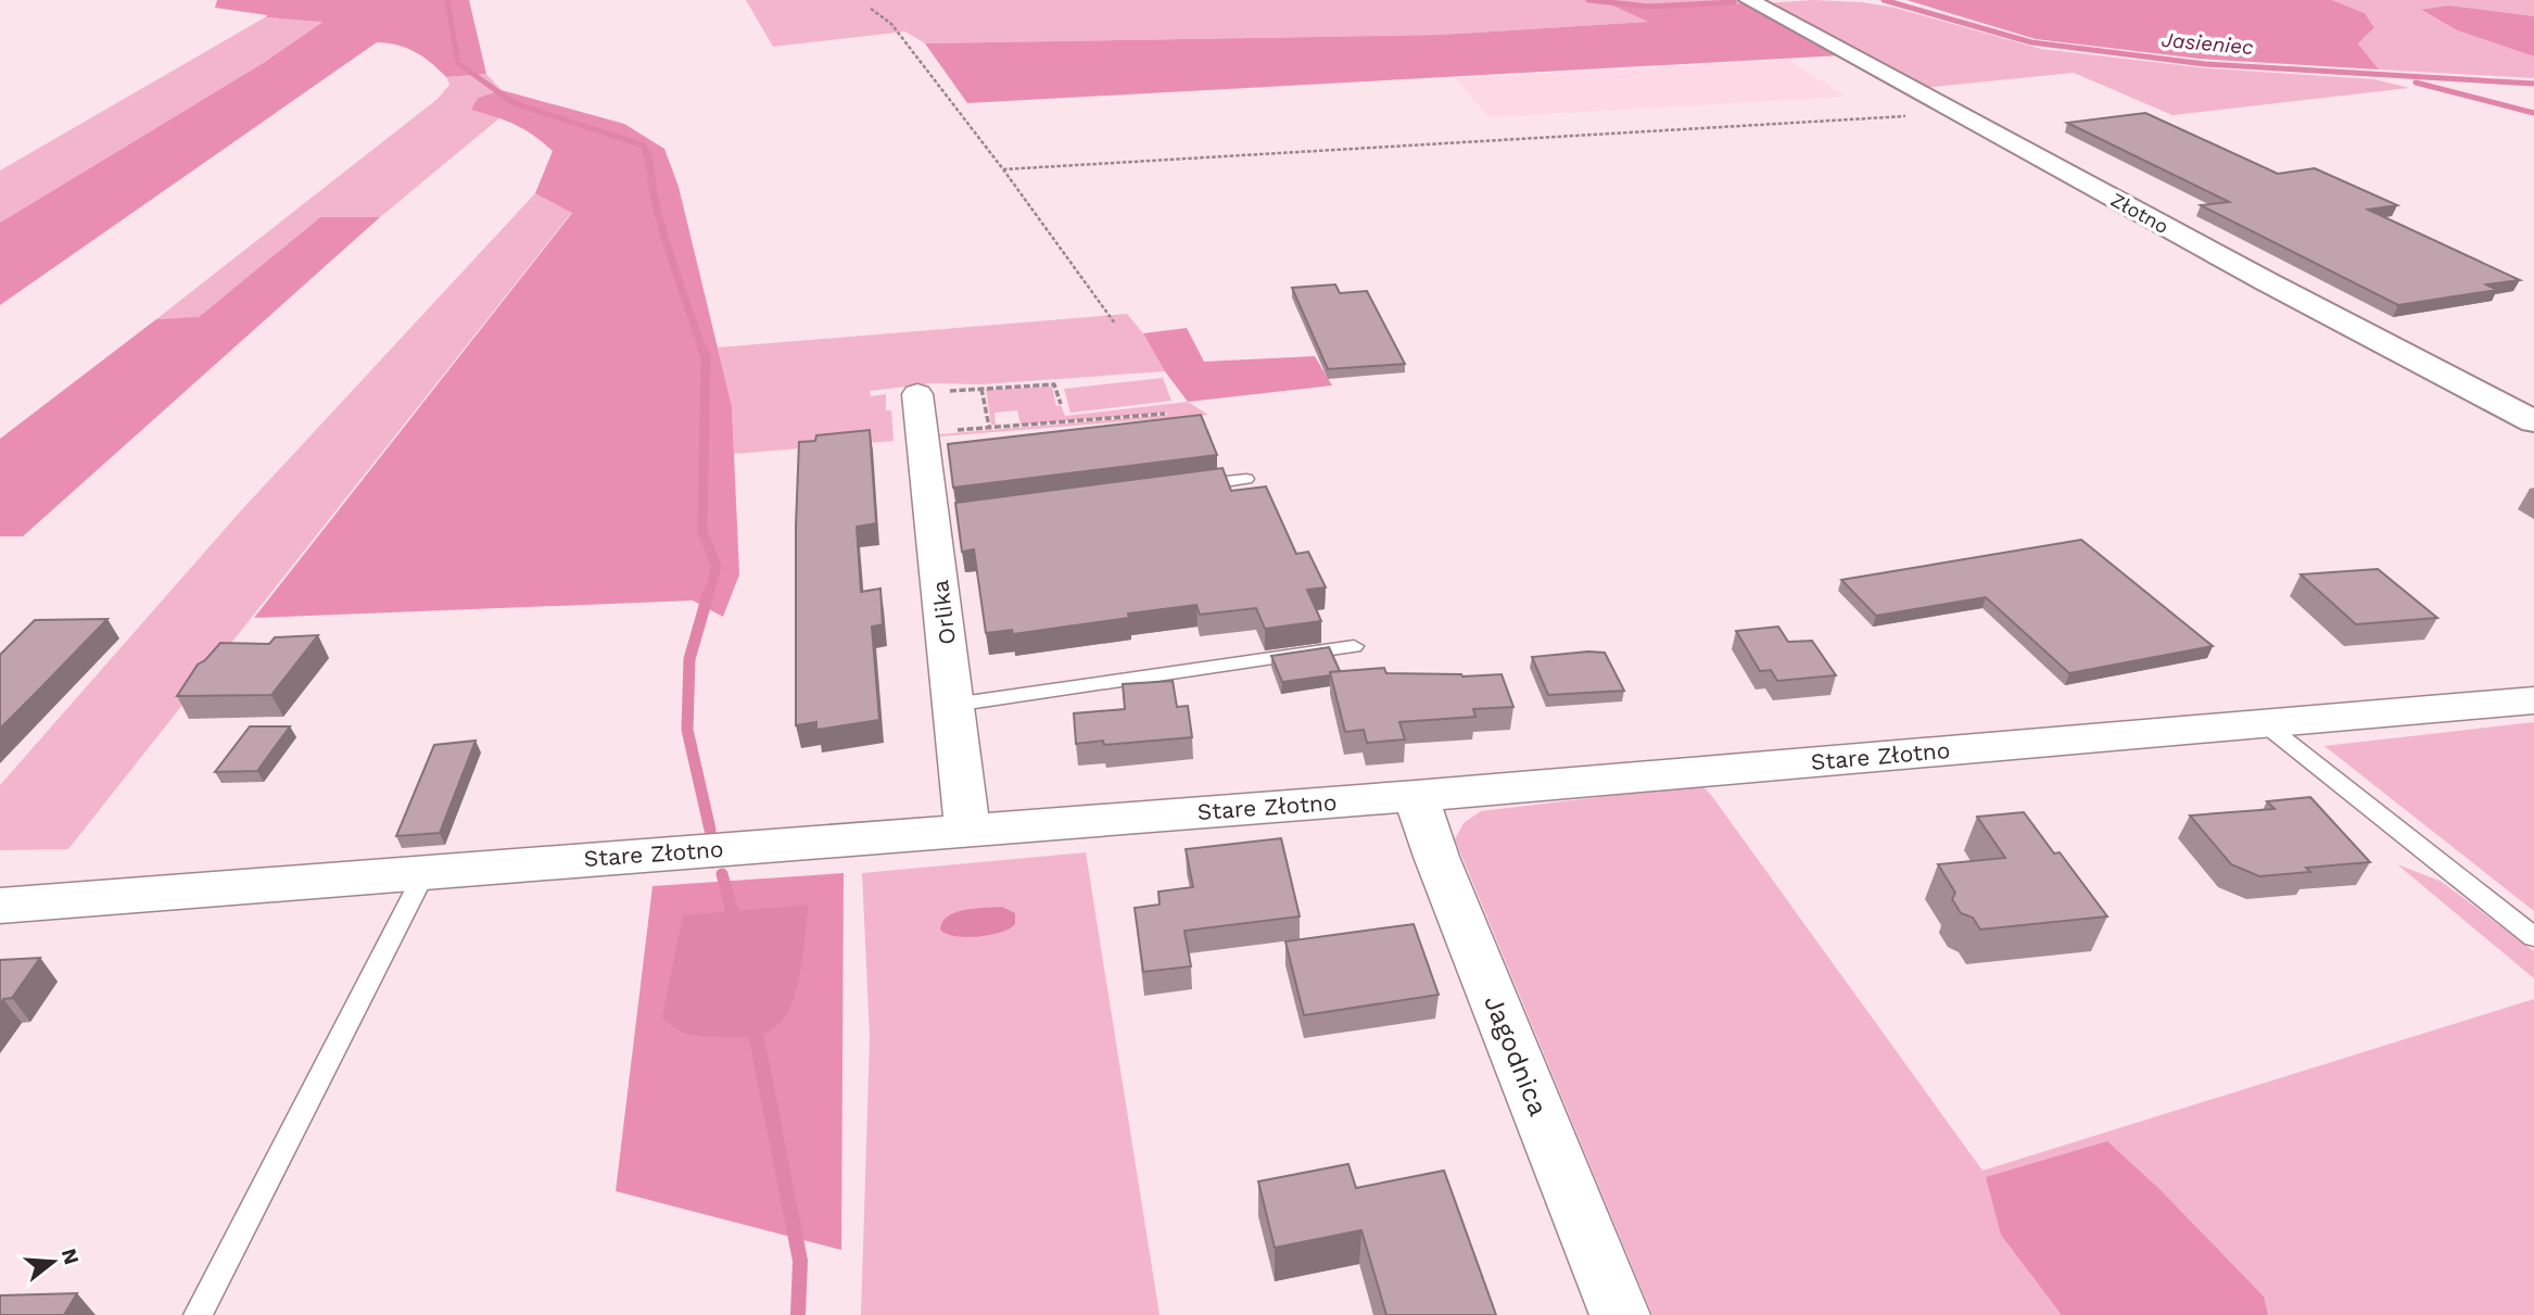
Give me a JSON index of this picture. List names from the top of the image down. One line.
{"streets":{"street":["Złotno","Orlika","Stare Złotno","Jagodnica"]},"crossings":[["Orlika","Stare Złotno"],["Stare Złotno","Jagodnica"]],"water":["Jasieniec"],"north":"right"}
